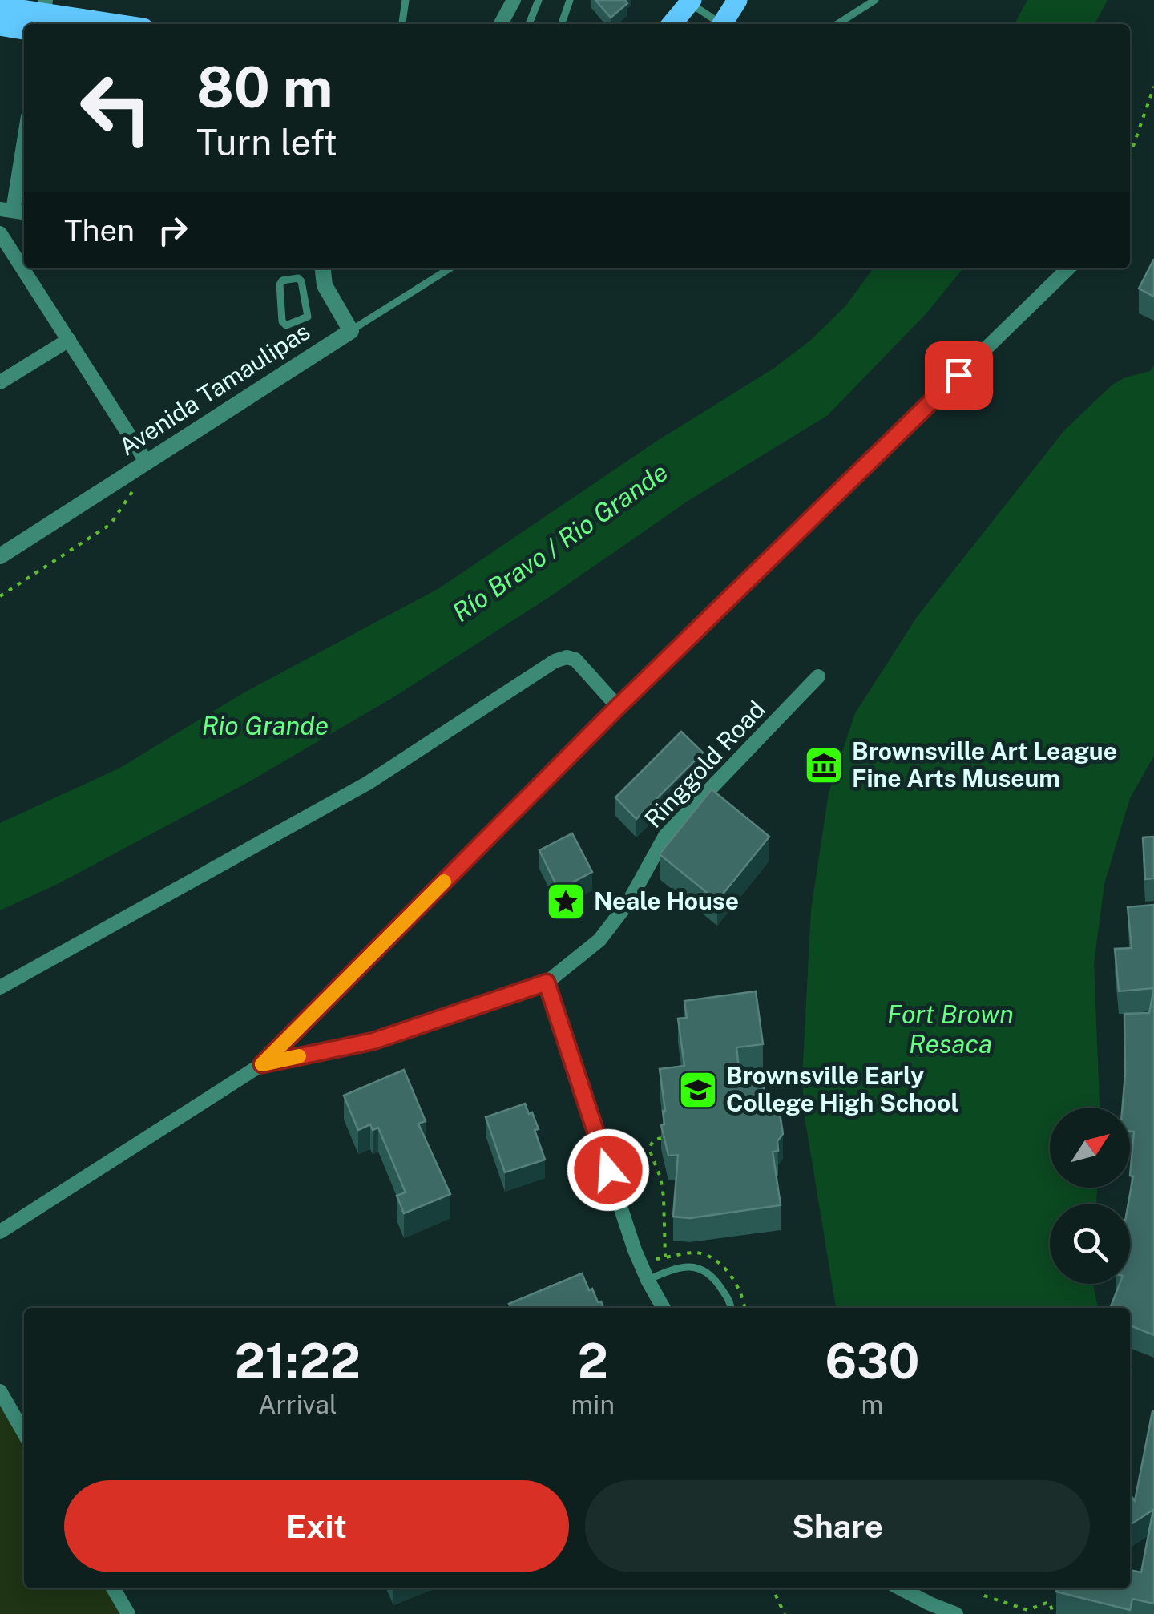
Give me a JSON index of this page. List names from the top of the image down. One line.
{"streets":{"street":["Avenida Tamaulipas","Ringgold Road"]},"water":["Río Bravo / Rio Grande","Rio Grande","Fort Brown Resaca"],"places":{"museum":["Brownsville Art League Fine Arts Museum"],"place":["Neale House"],"school or university":["Brownsville Early College High School"]},"north":"top right","page":{"turn":["80 m","Turn left"],"then":"Then","eta":["21:22","Arrival","2","min","630","m"],"buttons":["Exit","Share"]}}
